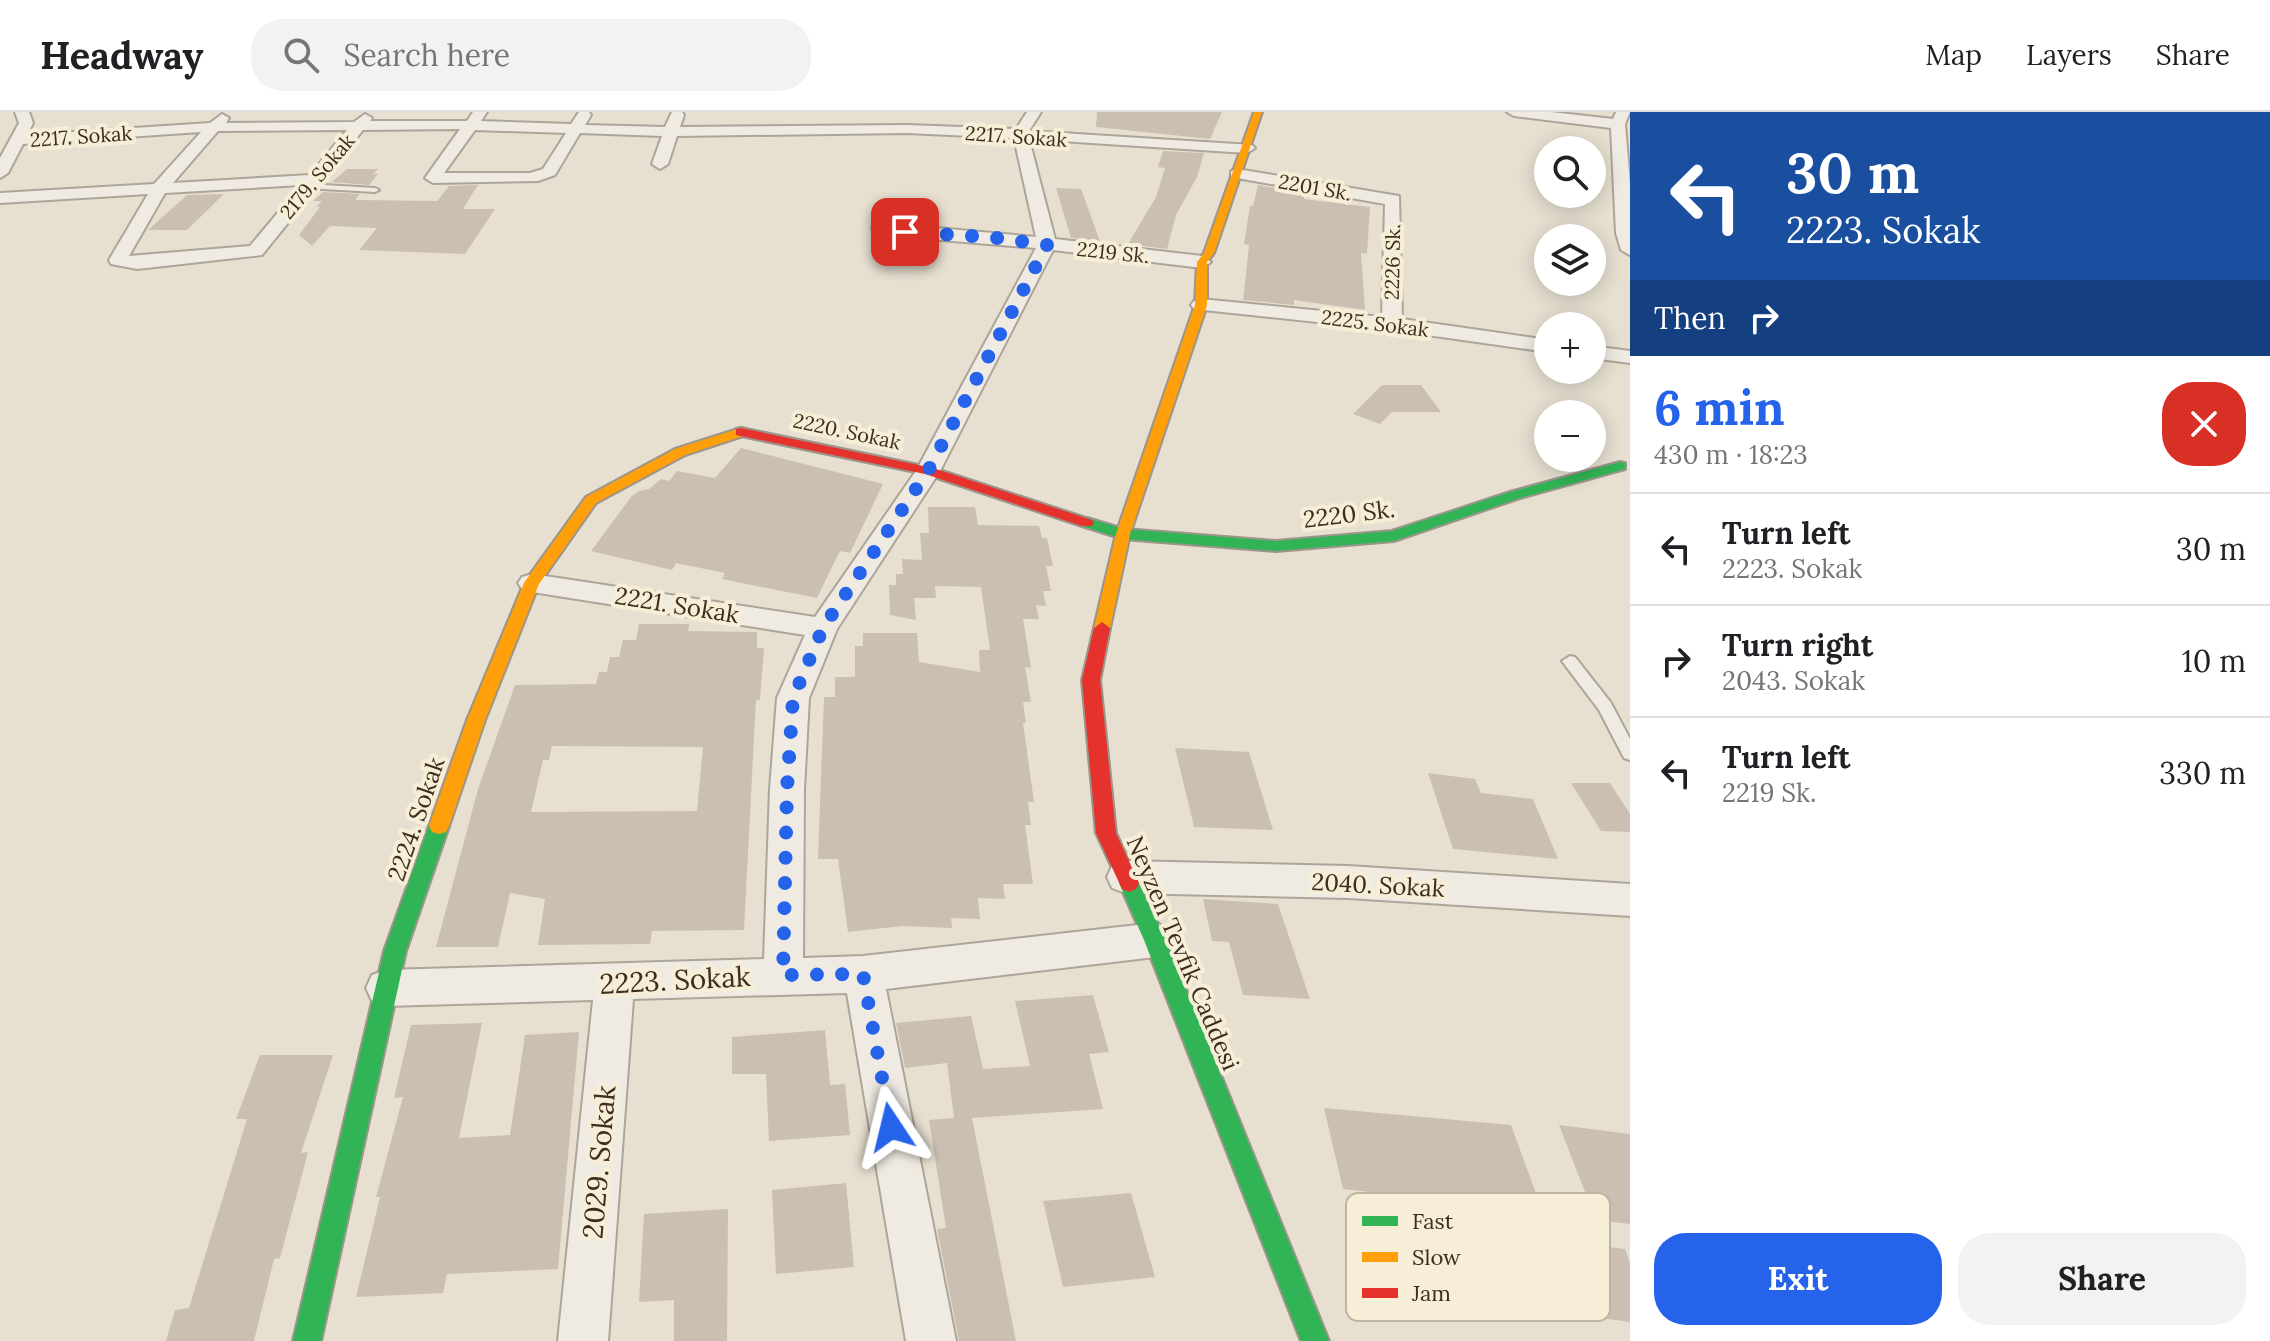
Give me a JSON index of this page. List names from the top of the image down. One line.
{"streets":{"street":["2217. Sokak","2179. Sokak","2201 Sk.","2219 Sk.","2226 Sk.","2225. Sokak","2220. Sokak","2220 Sk.","2221. Sokak","2224. Sokak","2040. Sokak","Neyzen Tevfik Caddesi","2223. Sokak","2029. Sokak"]},"crossings":[["2217. Sokak","2179. Sokak"],["2217. Sokak","Neyzen Tevfik Caddesi"],["2201 Sk.","2226 Sk."],["2201 Sk.","Neyzen Tevfik Caddesi"],["2219 Sk.","Neyzen Tevfik Caddesi"],["2226 Sk.","2225. Sokak"],["2225. Sokak","Neyzen Tevfik Caddesi"],["2220. Sokak","2220 Sk."],["2220. Sokak","2224. Sokak"],["2220. Sokak","Neyzen Tevfik Caddesi"],["2220 Sk.","Neyzen Tevfik Caddesi"],["2221. Sokak","2224. Sokak"],["2224. Sokak","2223. Sokak"],["2040. Sokak","Neyzen Tevfik Caddesi"],["Neyzen Tevfik Caddesi","2223. Sokak"],["2223. Sokak","2029. Sokak"]],"legend":["Fast","Slow","Jam"],"page":{"header":"Headway","search":"Search here","nav":["Map","Layers","Share"],"turn":["30 m","2223. Sokak"],"map_buttons":["+","−"],"then":"Then","heading":["6 min","430 m · 18:23"],"list":[{"name":"Turn left","note":"2223. Sokak","value":"30 m"},{"name":"Turn right","note":"2043. Sokak","value":"10 m"},{"name":"Turn left","note":"2219 Sk.","value":"330 m"}],"buttons":["Exit","Share"]}}
